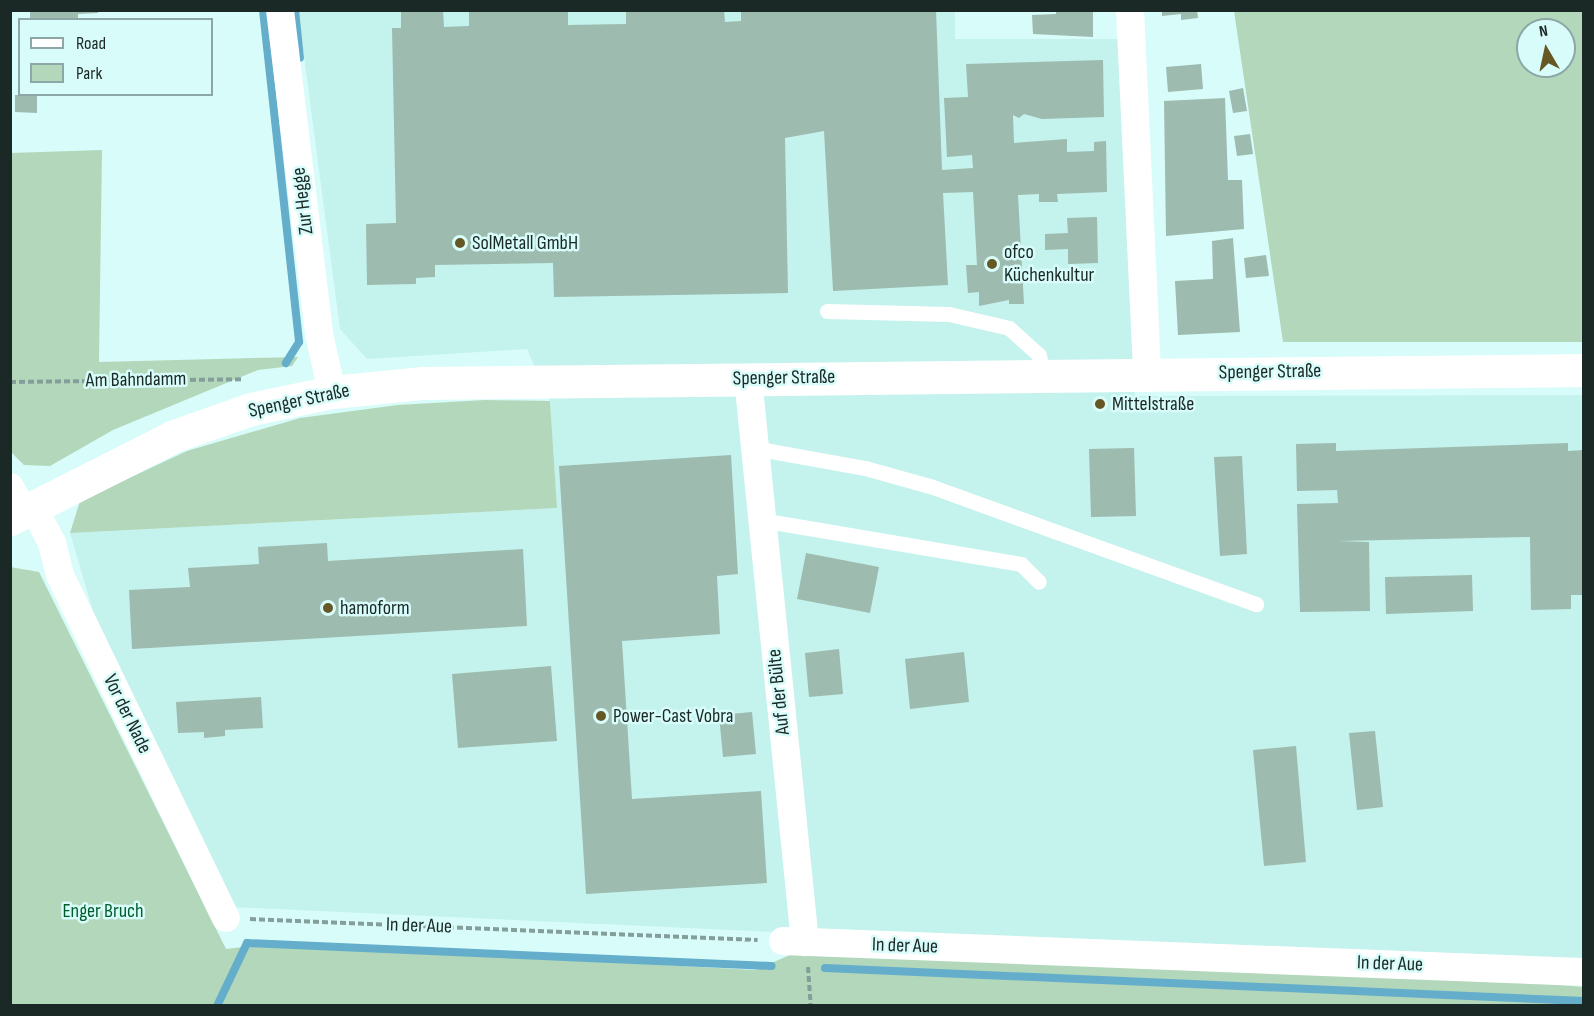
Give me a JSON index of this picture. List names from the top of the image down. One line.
{"streets":{"street":["Zur Hegge","Spenger Straße","Auf der Bülte","Vor der Nade","In der Aue"],"path":["Am Bahndamm"]},"crossings":[["Zur Hegge","Spenger Straße"],["Spenger Straße","Auf der Bülte"],["Spenger Straße","Vor der Nade"],["Auf der Bülte","In der Aue"],["Vor der Nade","In der Aue"]],"parks":["Enger Bruch"],"places":["SolMetall GmbH","ofco Küchenkultur","Mittelstraße","hamoform","Power-Cast Vobra"],"legend":["Road","Park"],"north":"top"}
